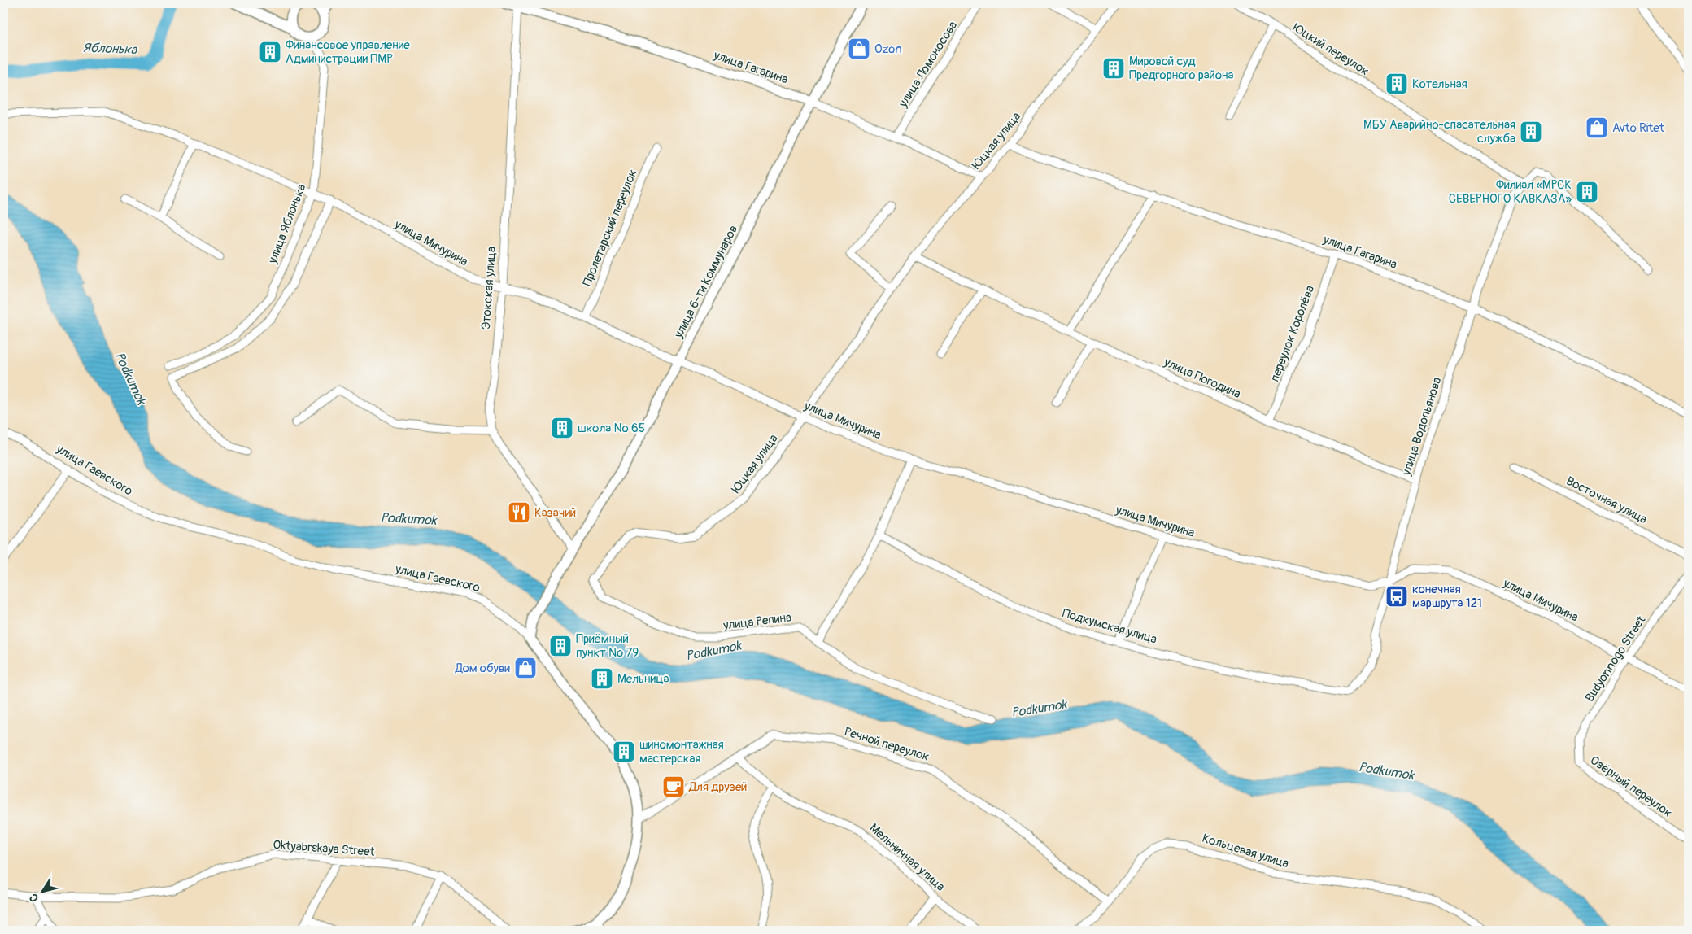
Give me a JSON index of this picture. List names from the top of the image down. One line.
{"streets":{"main road":["улица Гагарина","улица 6-ти Коммунаров","улица Гаевского"],"street":["Юцкий переулок","улица Ломоносова","Юцкая улица","улица Яблонька","Пролетарский переулок","улица Мичурина","Этокская улица","переулок Королёва","улица Погодина","улица Водопьянова","Восточная улица","улица Репина","Подкумская улица","Budyonnogo Street","Речной переулок","Озёрный переулок","Oktyabrskaya Street","Кольцевая улица","Мельничная улица"]},"crossings":[["Юцкий переулок","улица Водопьянова"],["улица Ломоносова","улица Гагарина"],["улица Гагарина","Юцкая улица"],["улица Гагарина","улица 6-ти Коммунаров"],["улица Гагарина","Этокская улица"],["улица Гагарина","переулок Королёва"],["улица Гагарина","улица Водопьянова"],["Юцкая улица","улица Мичурина"],["Юцкая улица","улица Погодина"],["Юцкая улица","улица Репина"],["улица Яблонька","улица Мичурина"],["Пролетарский переулок","улица Мичурина"],["улица Мичурина","улица 6-ти Коммунаров"],["улица Мичурина","Этокская улица"],["улица Мичурина","улица Водопьянова"],["улица Мичурина","Budyonnogo Street"],["улица 6-ти Коммунаров","Этокская улица"],["улица 6-ти Коммунаров","улица Гаевского"],["переулок Королёва","улица Погодина"],["улица Погодина","улица Водопьянова"],["улица Водопьянова","Подкумская улица"],["улица Гаевского","Речной переулок"],["Budyonnogo Street","Озёрный переулок"],["Речной переулок","Кольцевая улица"],["Речной переулок","Мельничная улица"]],"water":["Яблонька","Podkumok"],"places":{"shop":["Ozon","Avto Ritet","Дом обуви"],"building":["Финансовое управление Администрации ПМР","Мировой суд Предгорного района","Котельная","МБУ Аварийно-спасательная служба","Филиал «МРСК СЕВЕРНОГО КАВКАЗА»","школа № 65","Приёмный пункт № 79","Мельница","шиномонтажная мастерская"],"restaurant":["Казачий"],"bus stop":["конечная маршрута 121"],"cafe":["Для друзей"]},"north":"bottom left"}
